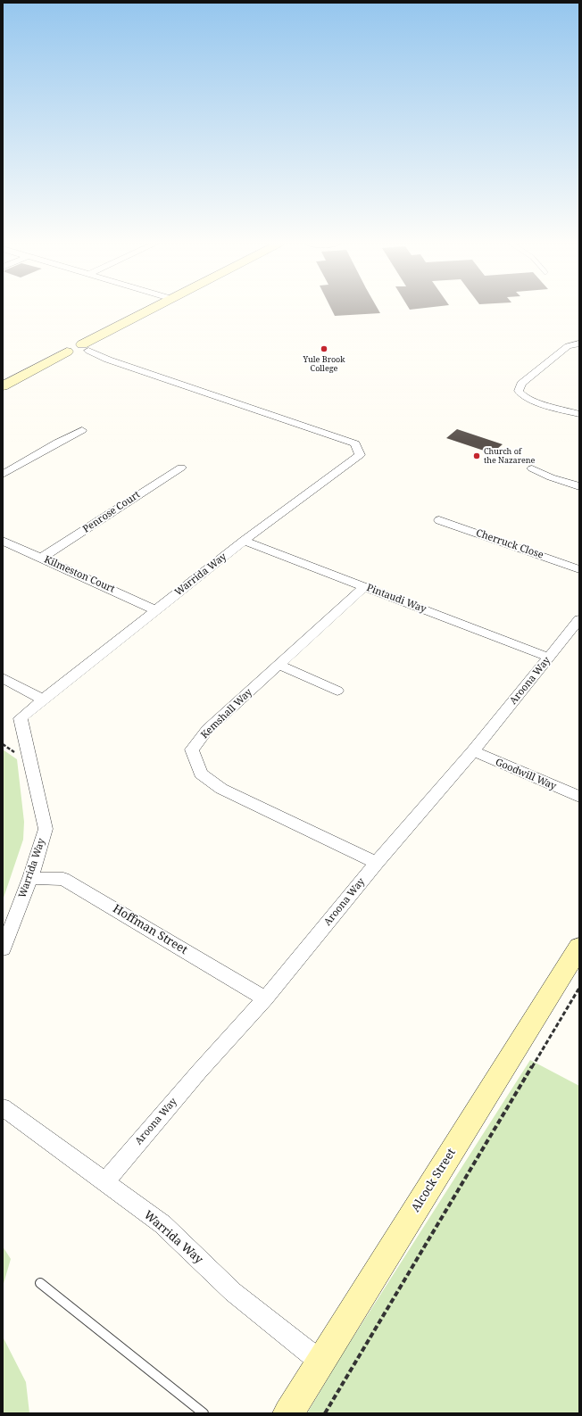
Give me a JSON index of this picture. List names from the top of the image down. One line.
{"streets":{"main road":["Alcock Street"],"street":["Penrose Court","Cherruck Close","Kilmeston Court","Warrida Way","Pintaudi Way","Aroona Way","Kemshall Way","Goodwill Way","Hoffman Street"]},"crossings":[["Penrose Court","Kilmeston Court"],["Kilmeston Court","Warrida Way"],["Warrida Way","Pintaudi Way"],["Warrida Way","Aroona Way"],["Warrida Way","Hoffman Street"],["Warrida Way","Alcock Street"],["Pintaudi Way","Aroona Way"],["Pintaudi Way","Kemshall Way"],["Aroona Way","Kemshall Way"],["Aroona Way","Goodwill Way"],["Aroona Way","Hoffman Street"]],"places":["Yule Brook College","Church of the Nazarene"]}
